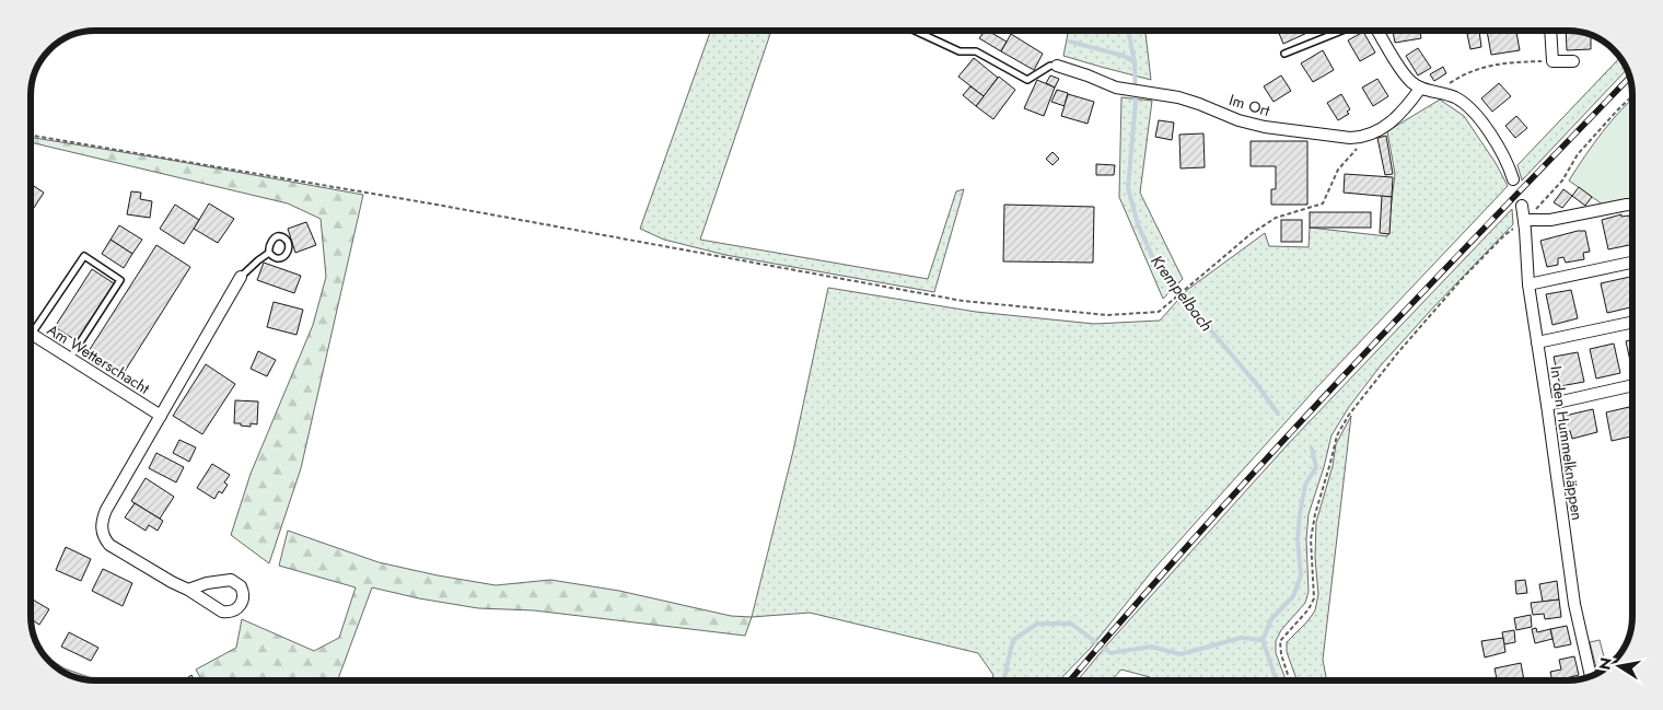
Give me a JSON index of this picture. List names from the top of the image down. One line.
{"streets":{"street":["Im Ort","Am Wetterschacht","In den Hummelknäppen"]},"water":["Krempelbach"],"north":"left"}
